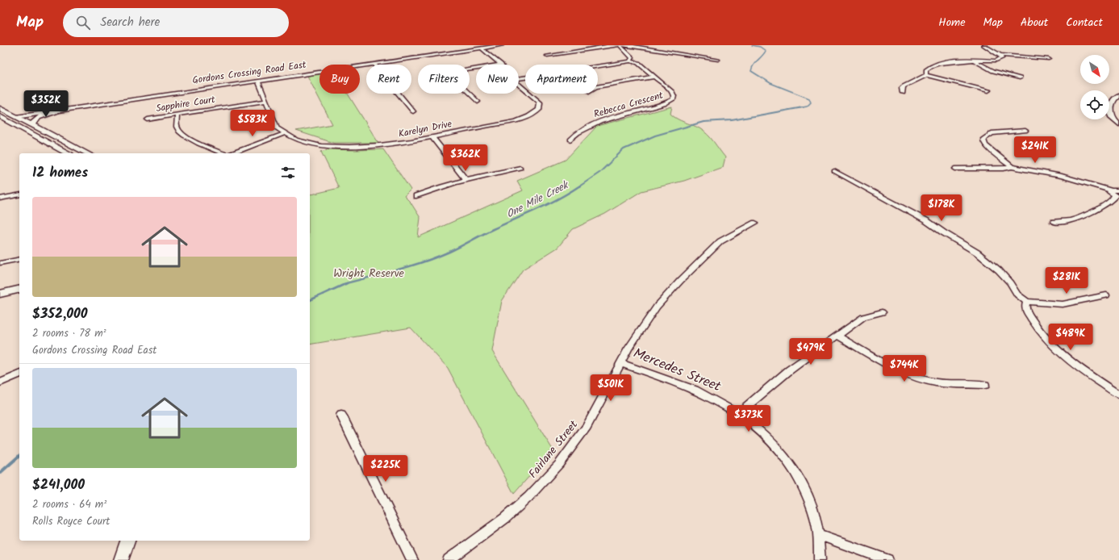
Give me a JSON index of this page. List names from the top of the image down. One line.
{"streets":{"street":["Gordons Crossing Road East","Sapphire Court","Rebecca Crescent","Karelyn Drive","Mercedes Street","Fairlane Street"]},"crossings":[["Gordons Crossing Road East","Karelyn Drive"],["Mercedes Street","Fairlane Street"]],"water":["One Mile Creek"],"parks":["Wright Reserve"],"north":"bottom right","page":{"header":"Map","search":"Search here","nav":["Home","Map","About","Contact"],"chip":["Buy","Rent","Filters","New","Apartment"],"price":["$352K","$583K","$241K","$362K","$178K","$281K","$489K","$479K","$744K","$501K","$373K","$225K"],"heading":"12 homes","list":[{"name":"$352,000","note":"2 rooms · 78 m² · Gordons Crossing Road East"},{"name":"$241,000","note":"2 rooms · 64 m² · Rolls Royce Court"}]}}
